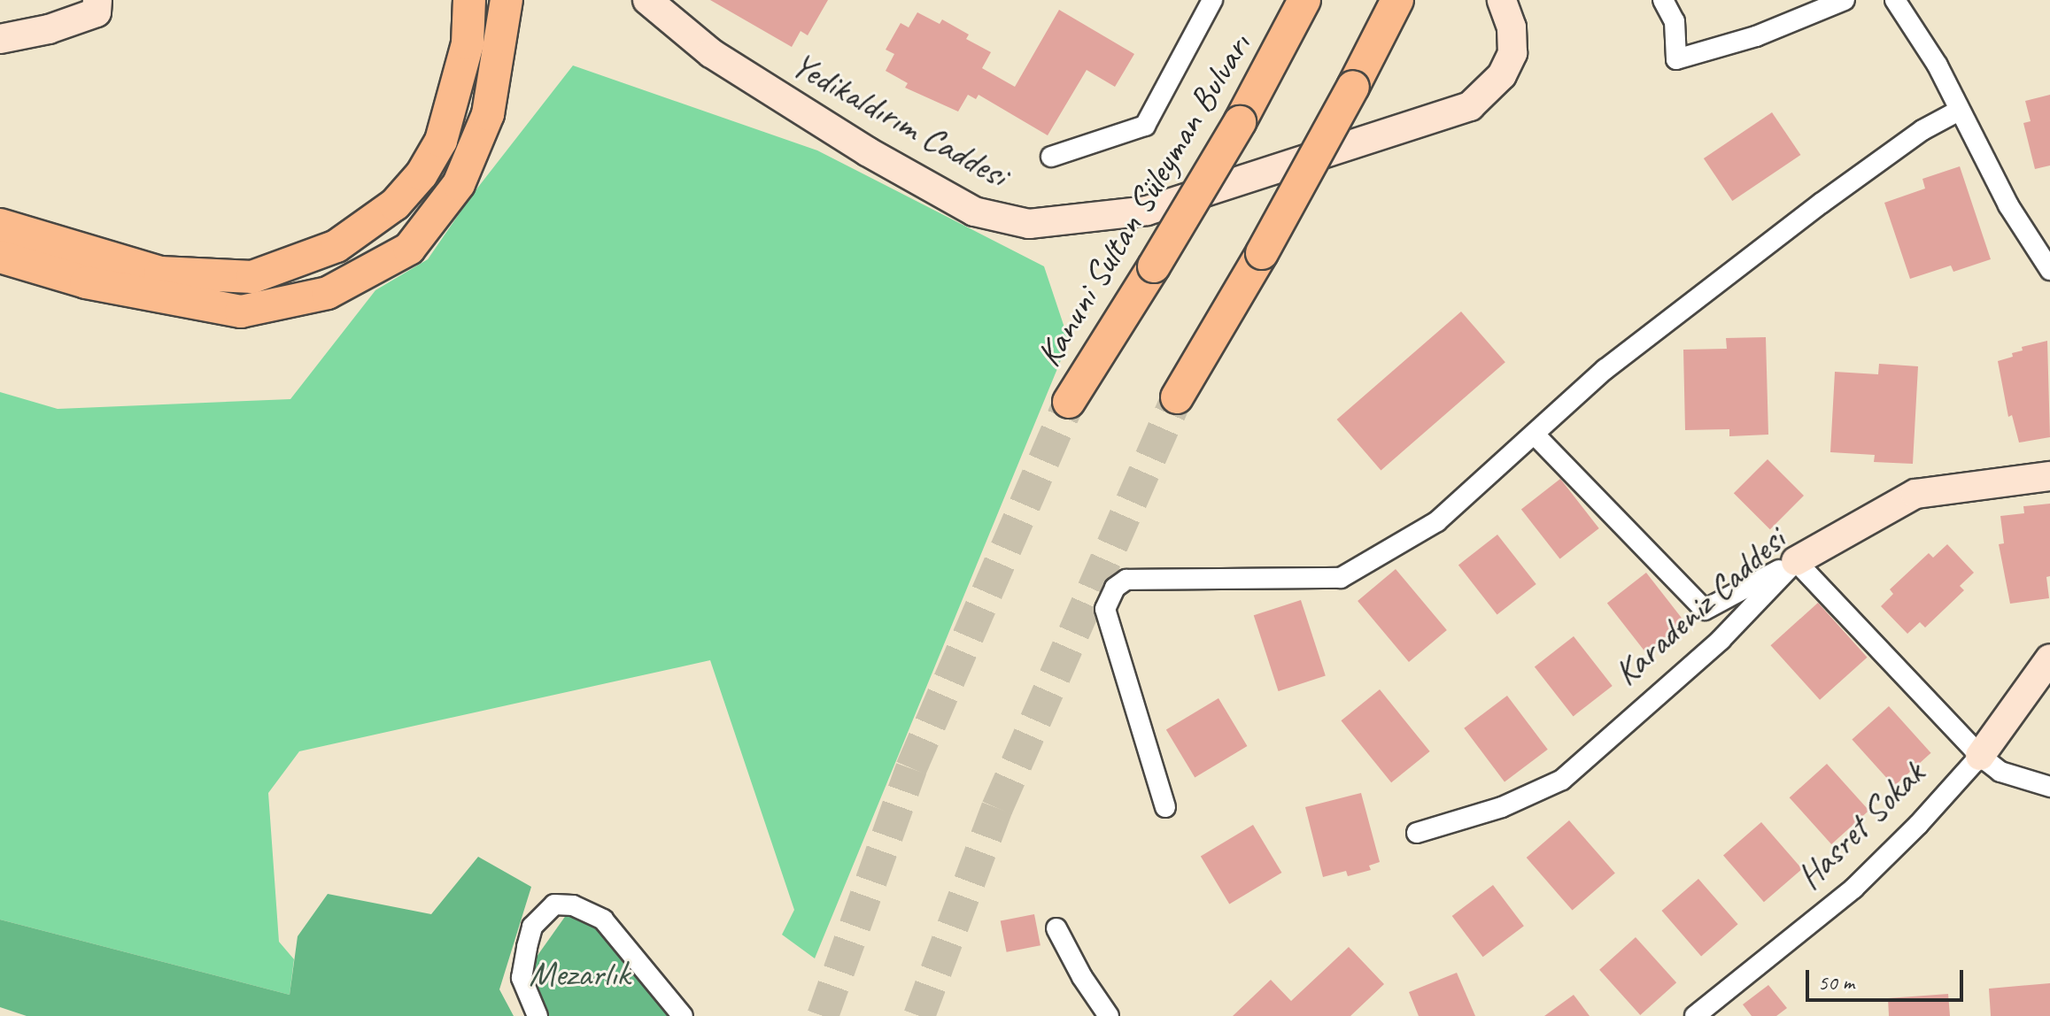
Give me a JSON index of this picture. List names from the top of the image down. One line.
{"streets":{"main road":["Kanuni Sultan Süleyman Bulvarı"],"street":["Yedikaldırım Caddesi","Karadeniz Caddesi","Hasret Sokak"]},"parks":["Mezarlık"],"scale_bar":"50 m"}
